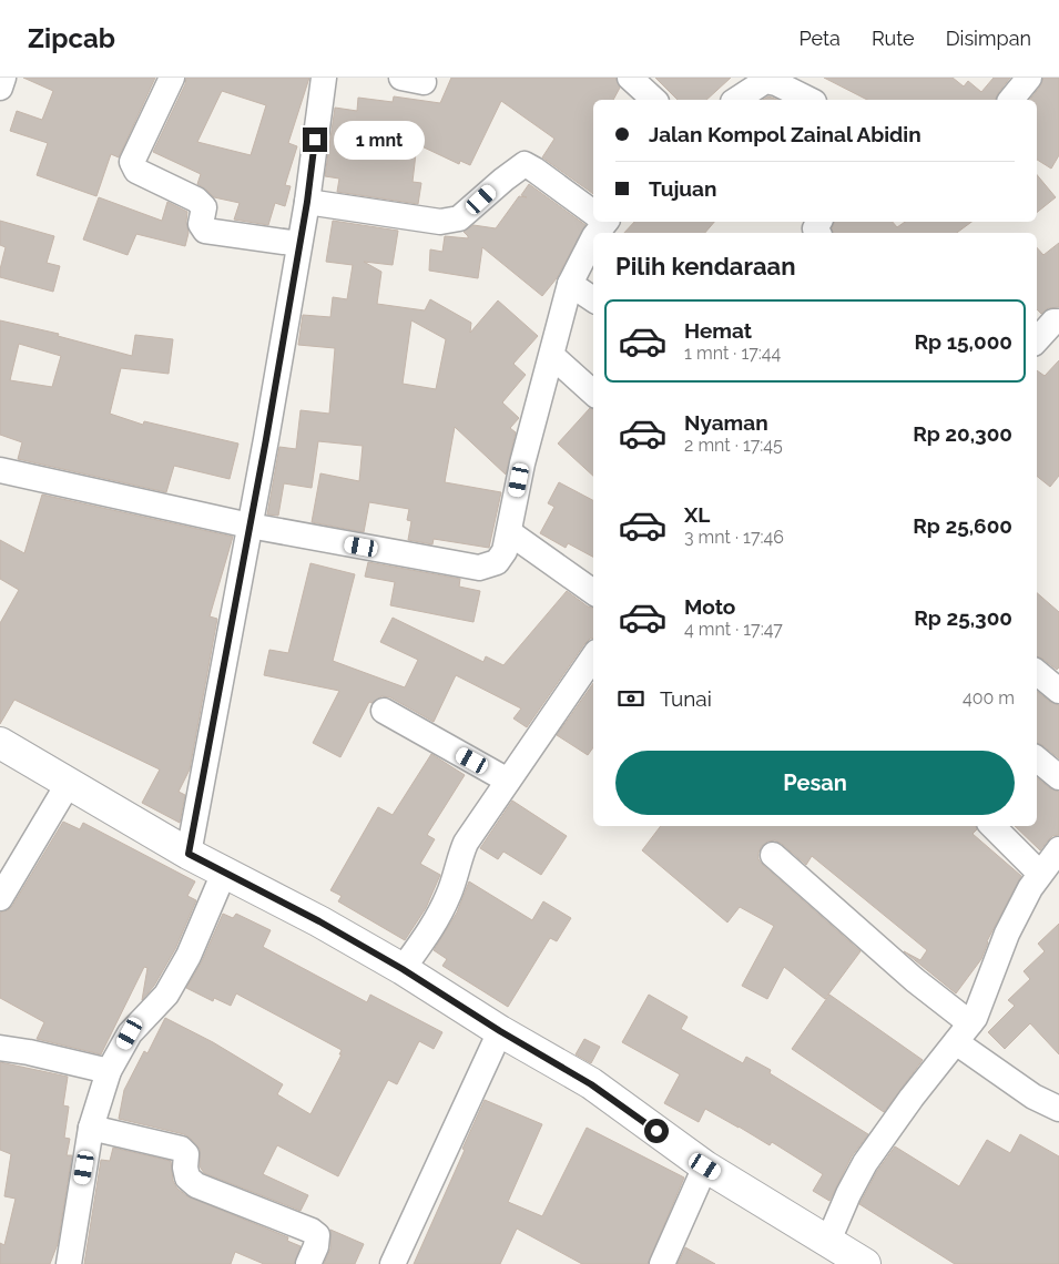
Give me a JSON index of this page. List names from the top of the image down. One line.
{"page":{"header":"Zipcab","nav":["Peta","Rute","Disimpan"],"banner":["Jalan Kompol Zainal Abidin","Tujuan"],"bubble":"1 mnt","heading":"Pilih kendaraan","list":[{"name":"Hemat","note":"1 mnt · 17:44","value":"Rp 15,000"},{"name":"Nyaman","note":"2 mnt · 17:45","value":"Rp 20,300"},{"name":"XL","note":"3 mnt · 17:46","value":"Rp 25,600"},{"name":"Moto","note":"4 mnt · 17:47","value":"Rp 25,300"}],"pay":["Tunai","400 m"],"buttons":"Pesan"}}
